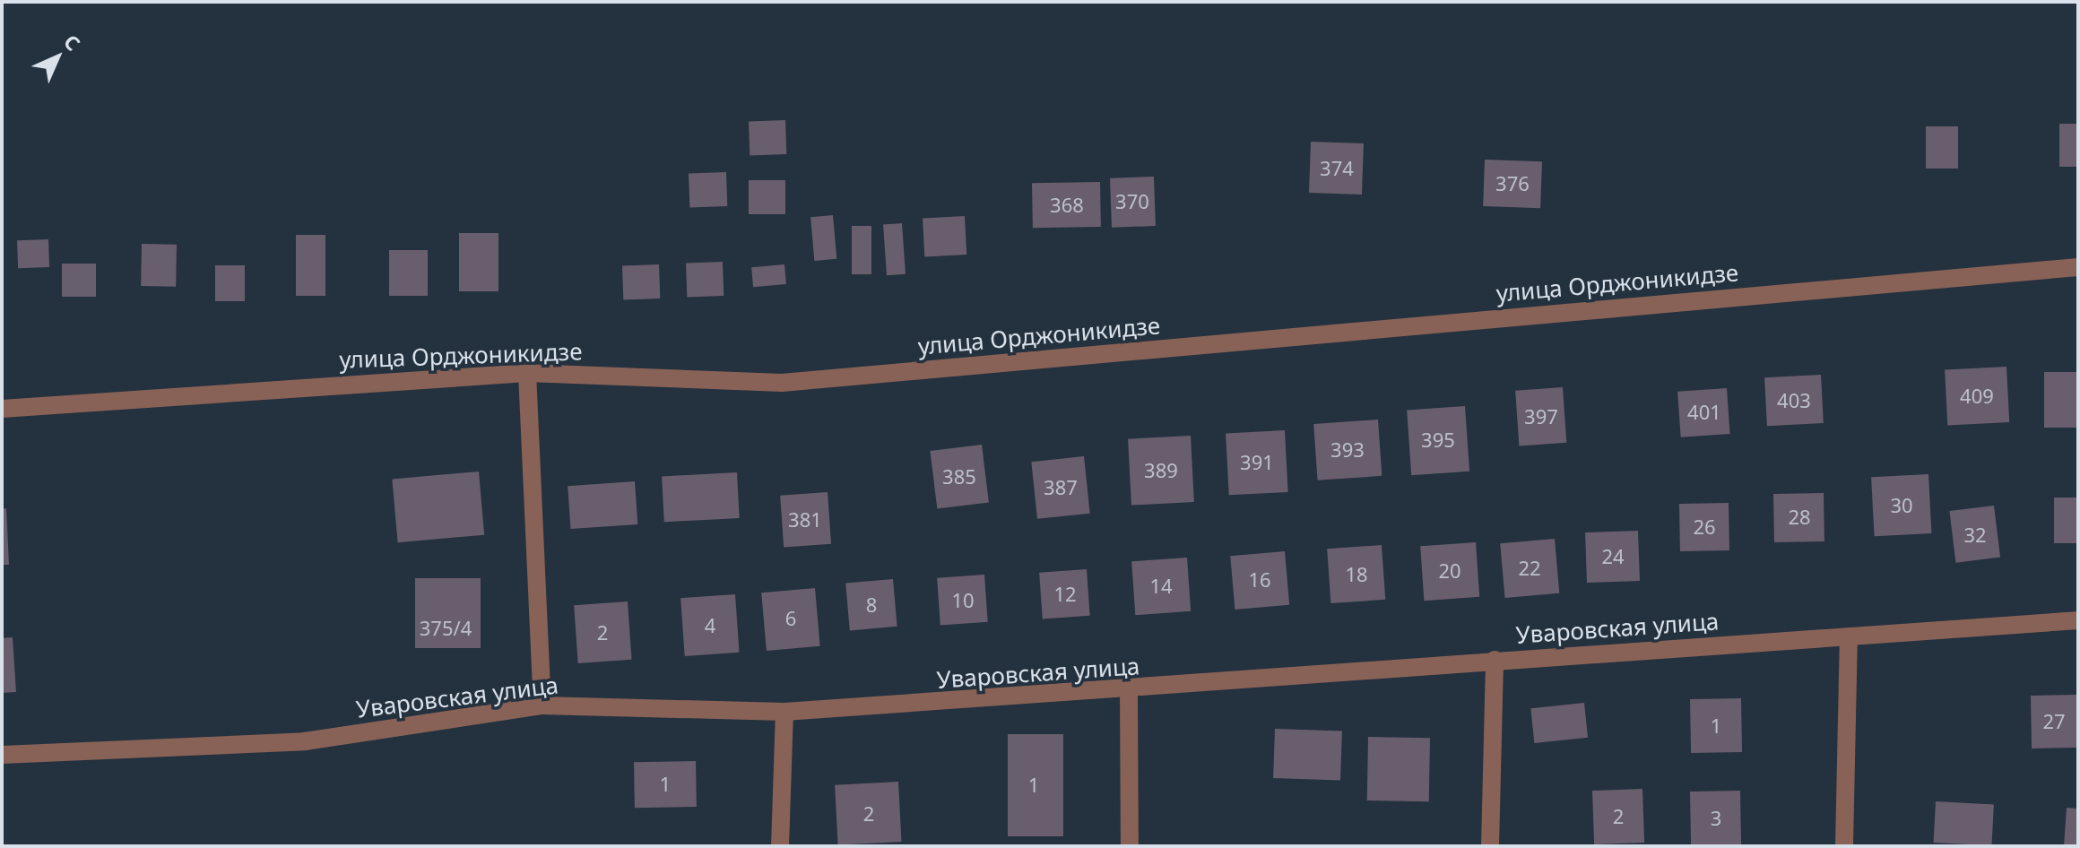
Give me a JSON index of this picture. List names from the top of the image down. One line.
{"streets":{"street":["улица Орджоникидзе","Уваровская улица"]},"house_numbers":["374","376","370","368","409","403","401","397","395","393","391","389","385","387","30","28","381","26","32","24","22","20","18","16","14","12","10","8","6","4","375/4","2","27","1","1","1","2","2","3"],"north":"top right"}
